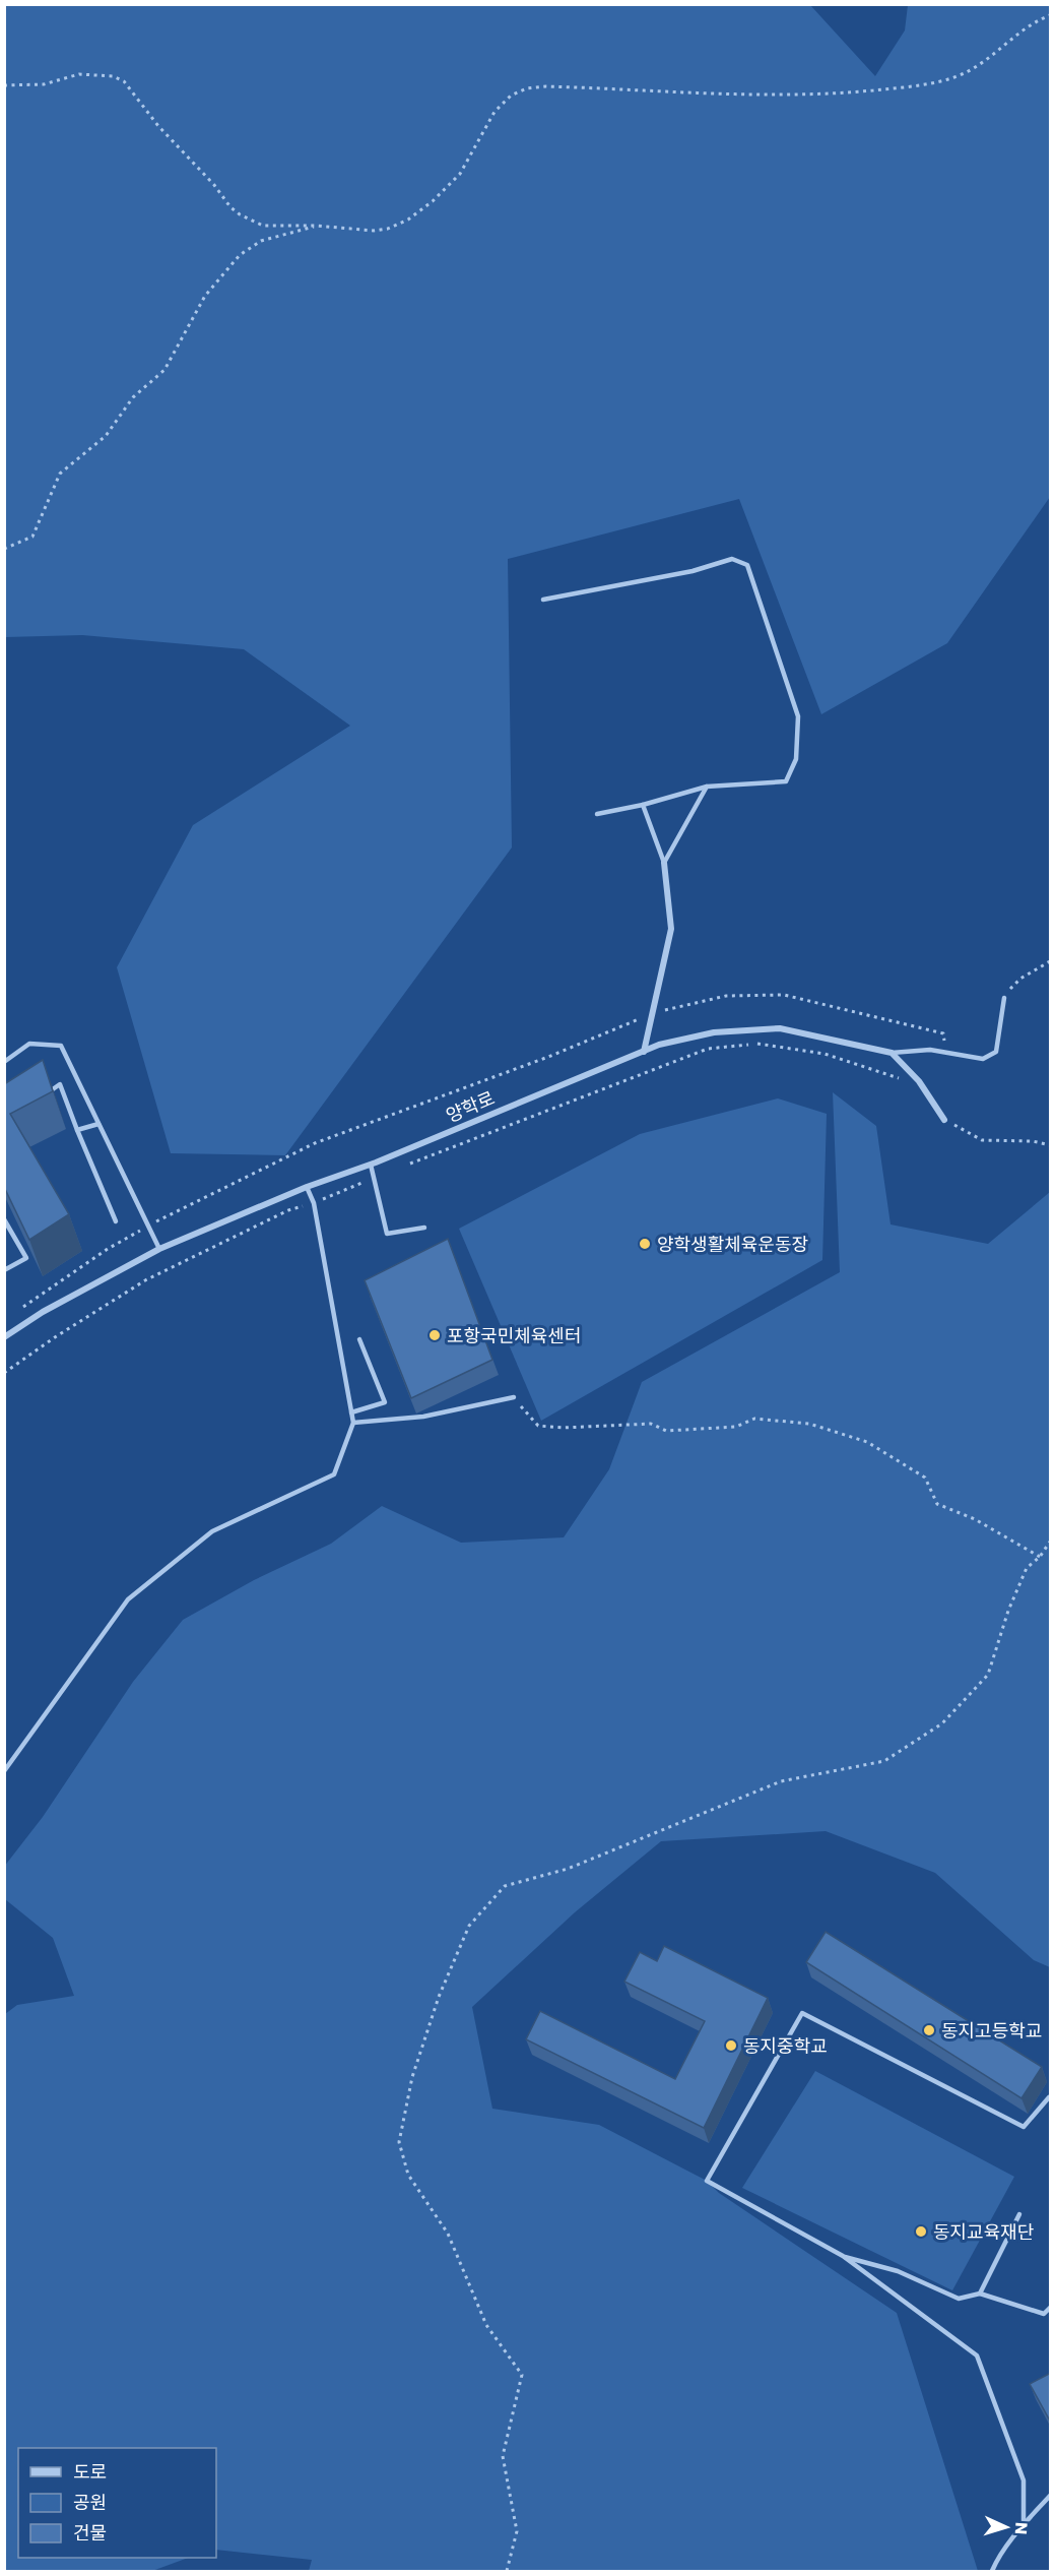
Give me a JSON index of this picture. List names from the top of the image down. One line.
{"streets":{"street":["양학로"]},"places":["양학생활체육운동장","포항국민체육센터","동지고등학교","동지중학교","동지교육재단"],"legend":["도로","공원","건물"],"north":"right"}
